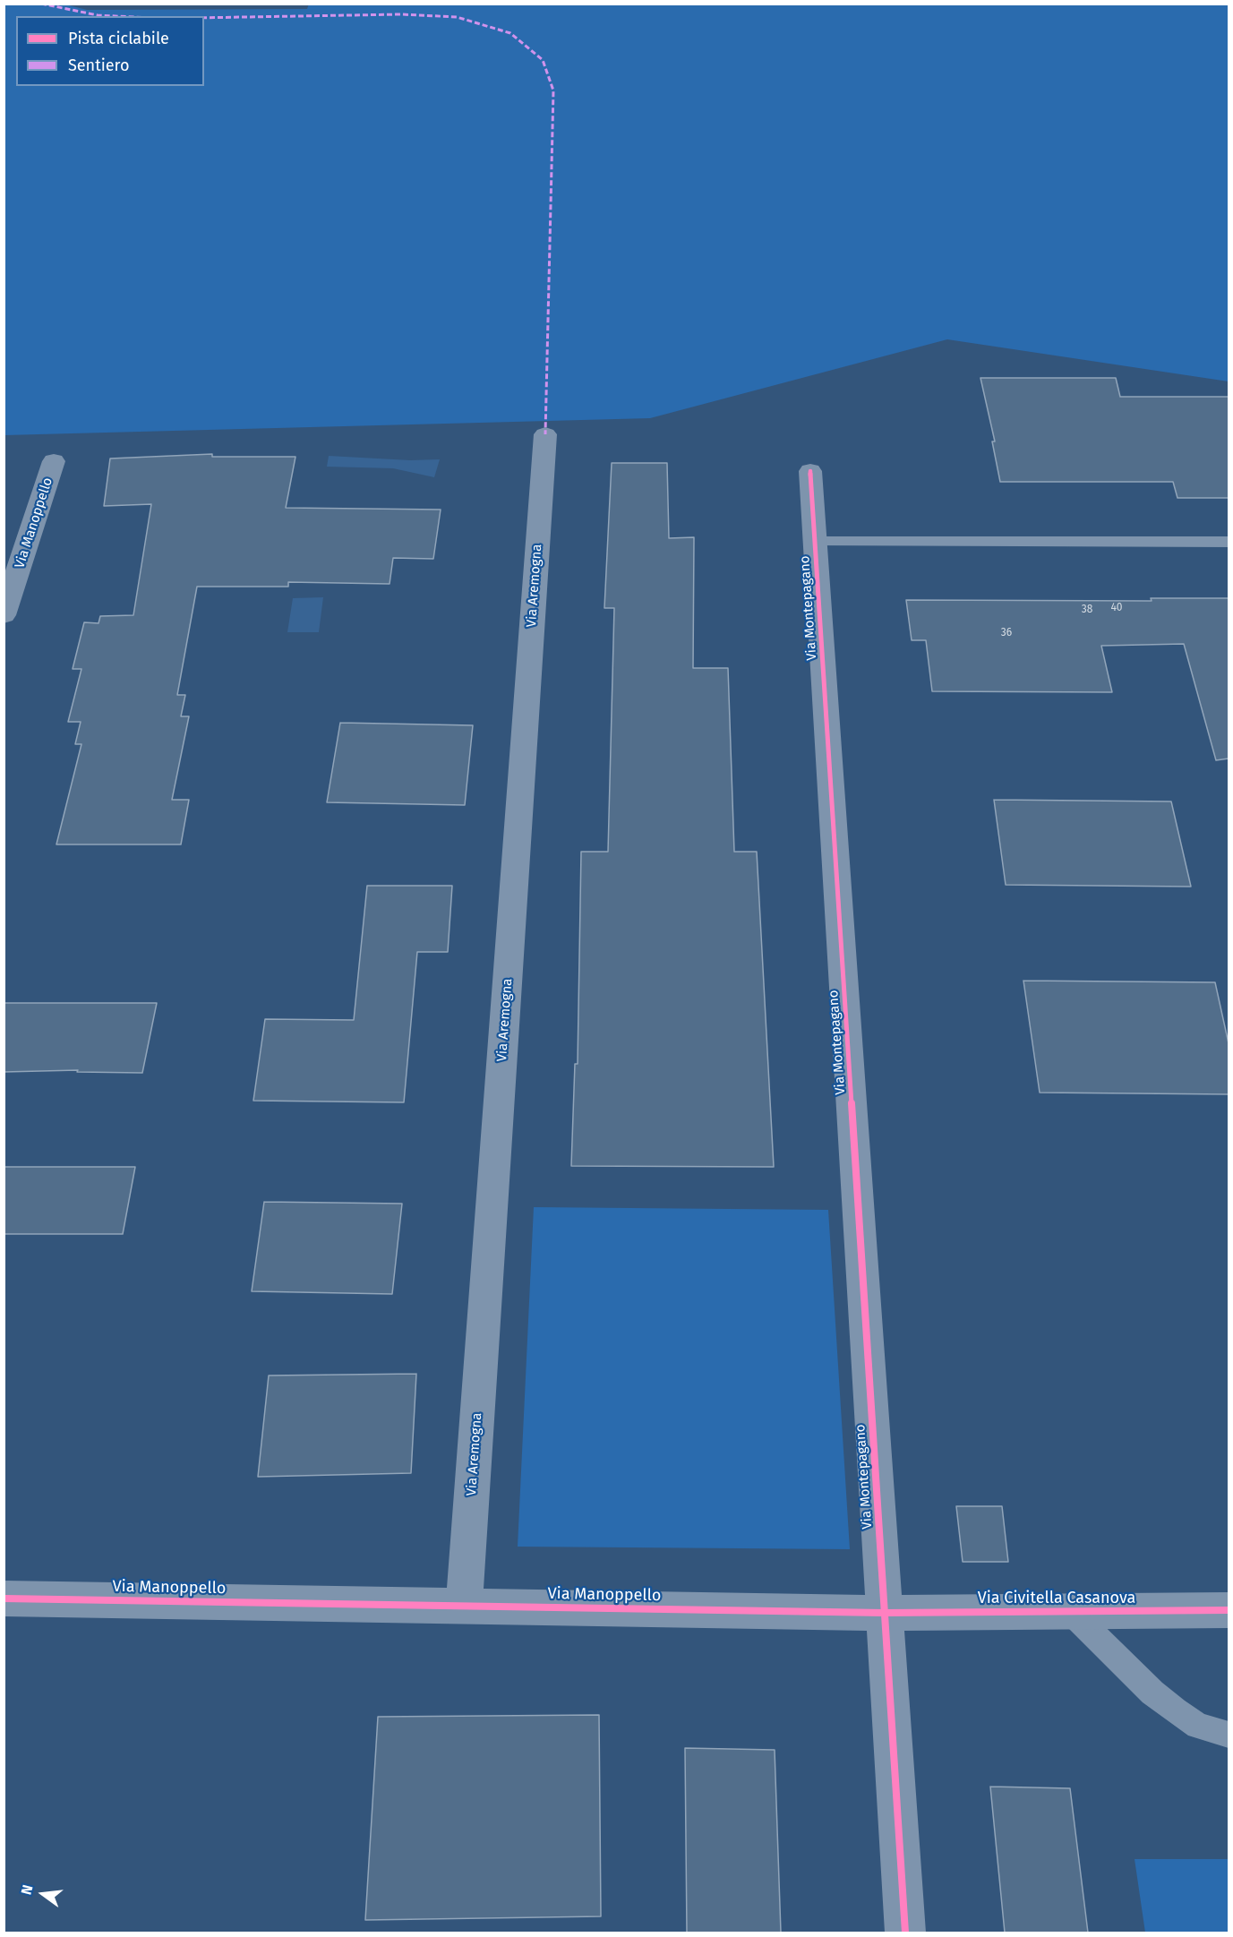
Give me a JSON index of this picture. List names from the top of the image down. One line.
{"streets":{"street":["Via Manoppello","Via Aremogna","Via Montepagano","Via Civitella Casanova"]},"crossings":[["Via Manoppello","Via Aremogna"],["Via Manoppello","Via Montepagano"],["Via Manoppello","Via Civitella Casanova"],["Via Montepagano","Via Civitella Casanova"]],"house_numbers":["40","38","36"],"legend":["Pista ciclabile","Sentiero"],"north":"left"}
